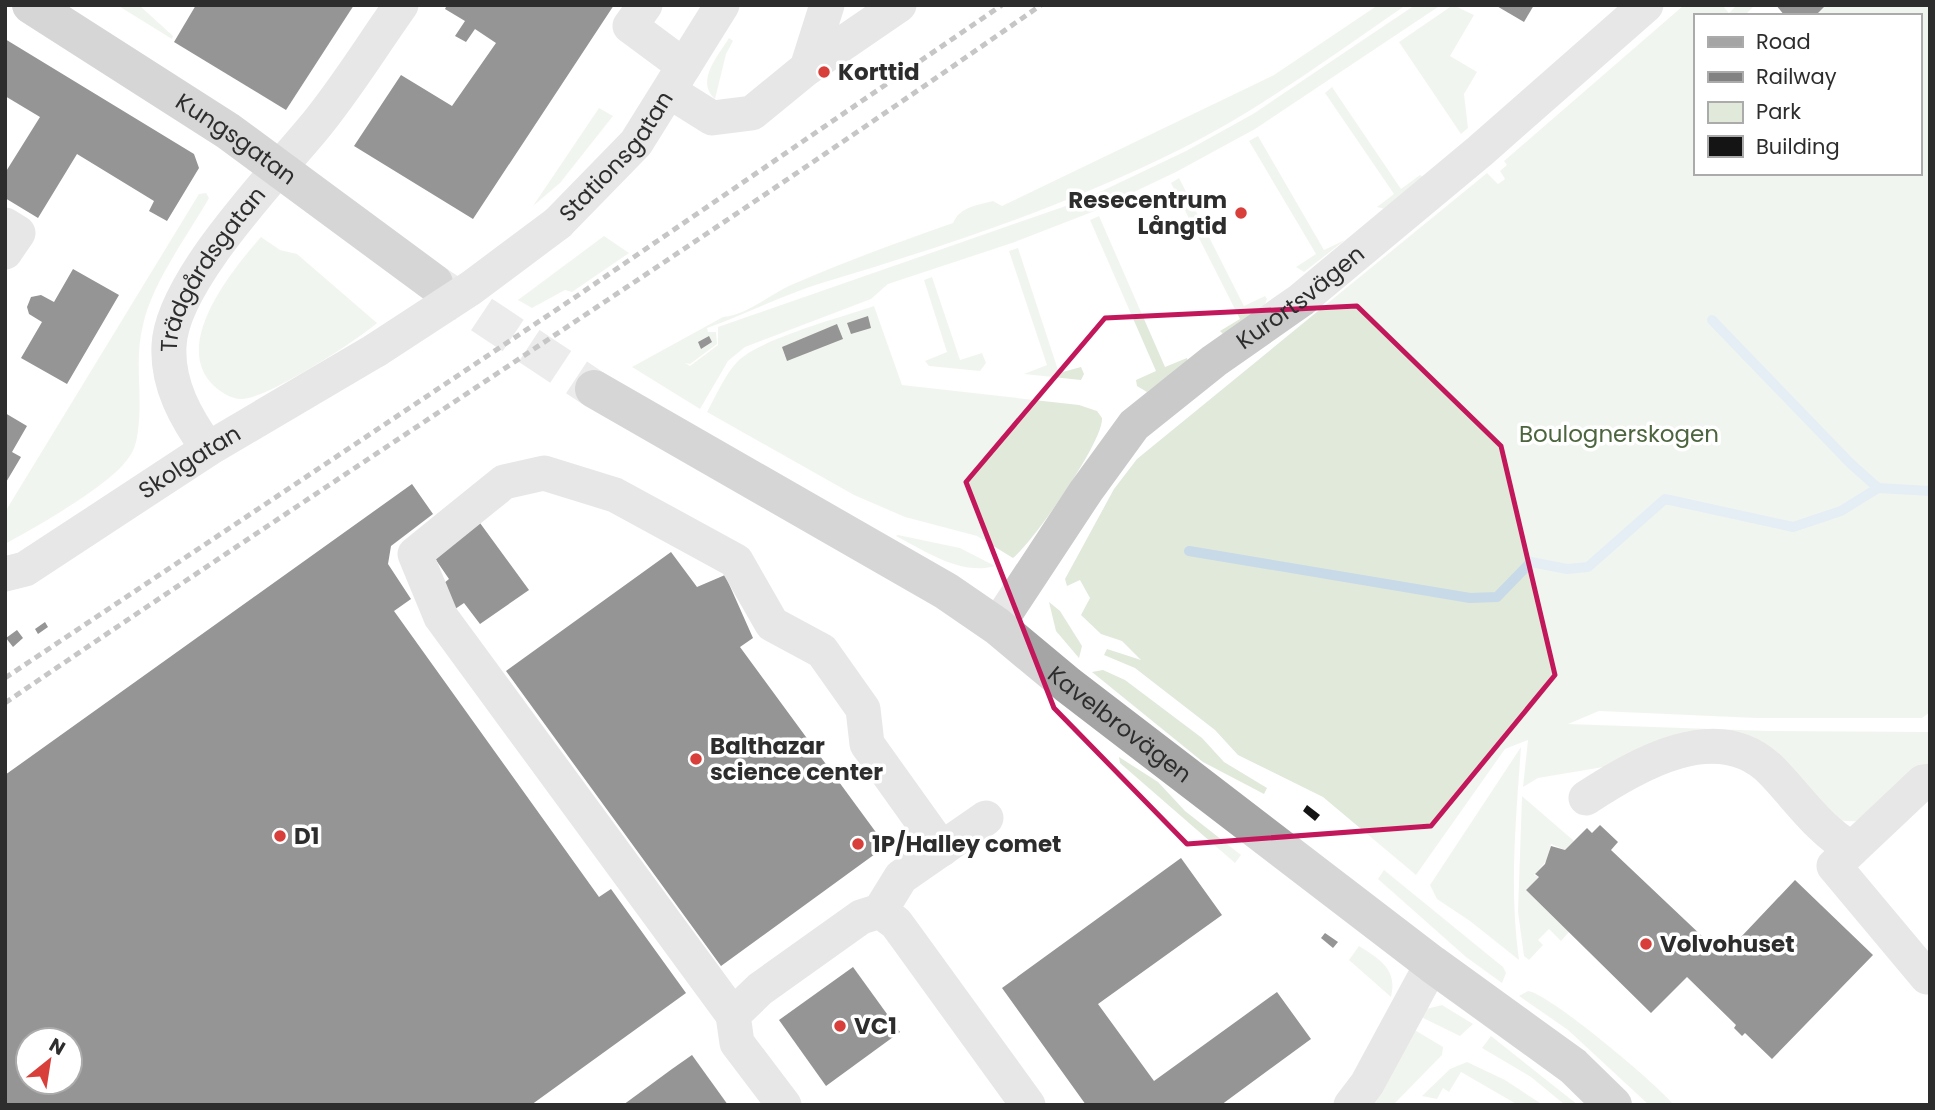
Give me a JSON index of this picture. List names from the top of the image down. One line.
{"streets":{"main road":["Kungsgatan","Kavelbrovägen"],"street":["Stationsgatan","Trädgårdsgatan","Kurortsvägen","Skolgatan"]},"crossings":[["Kungsgatan","Trädgårdsgatan"],["Stationsgatan","Skolgatan"],["Trädgårdsgatan","Skolgatan"],["Kurortsvägen","Kavelbrovägen"]],"parks":["Boulognerskogen"],"places":["Korttid","Resecentrum Långtid","Balthazar science center","D1","1P/Halley comet","Volvohuset","VC1"],"legend":["Road","Railway","Park","Building"],"north":"top right"}
